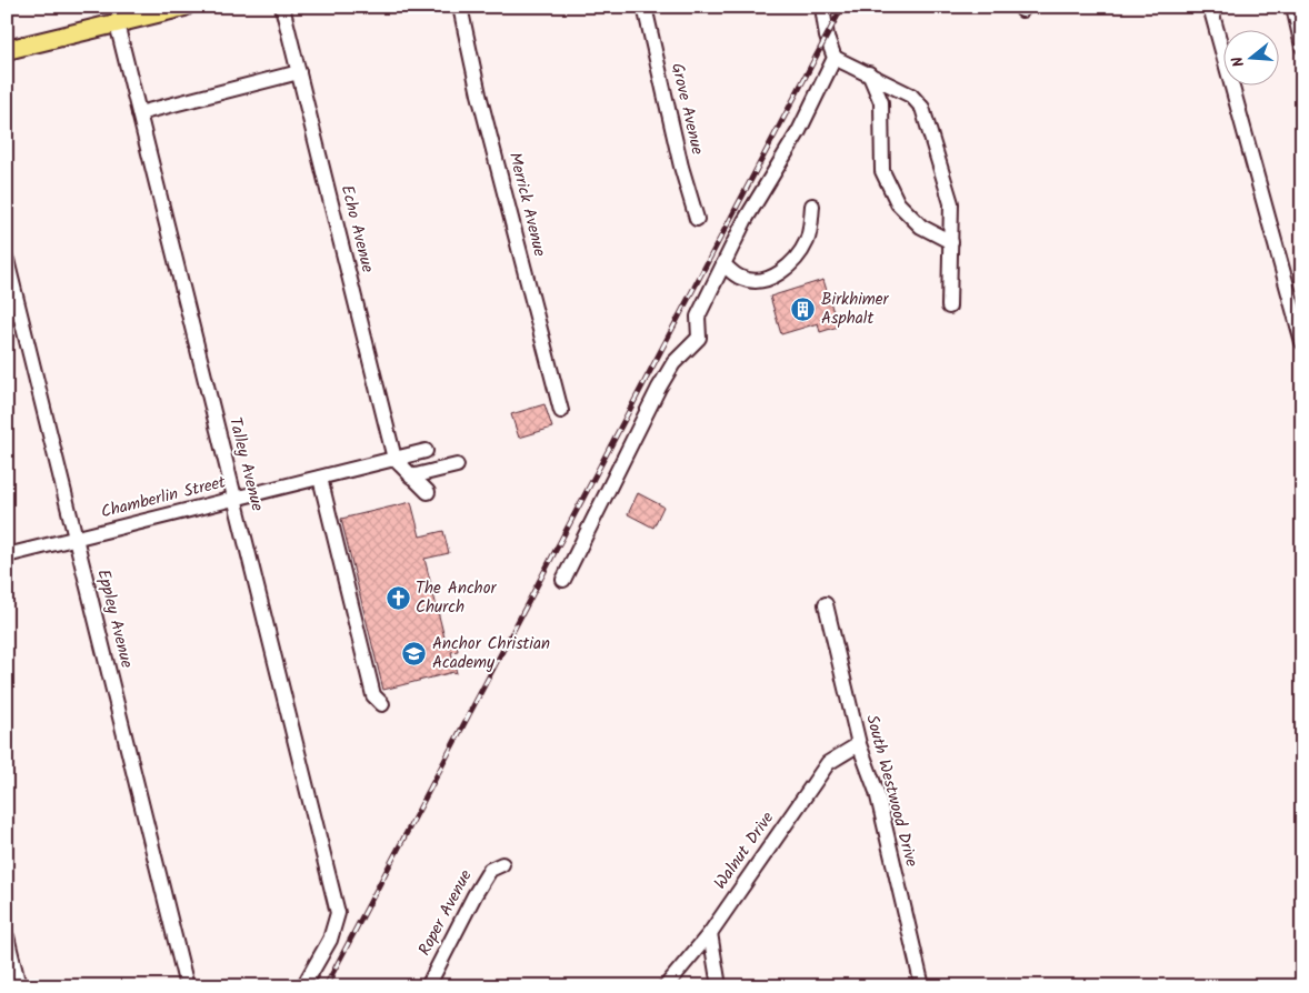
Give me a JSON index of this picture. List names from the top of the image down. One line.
{"streets":{"street":["Grove Avenue","Merrick Avenue","Echo Avenue","Talley Avenue","Chamberlin Street","Eppley Avenue","South Westwood Drive","Walnut Drive","Roper Avenue"]},"crossings":[["Echo Avenue","Chamberlin Street"],["Talley Avenue","Chamberlin Street"],["Chamberlin Street","Eppley Avenue"],["South Westwood Drive","Walnut Drive"]],"places":{"building":["Birkhimer Asphalt"],"church":["The Anchor Church"],"school or university":["Anchor Christian Academy"]},"north":"left"}
